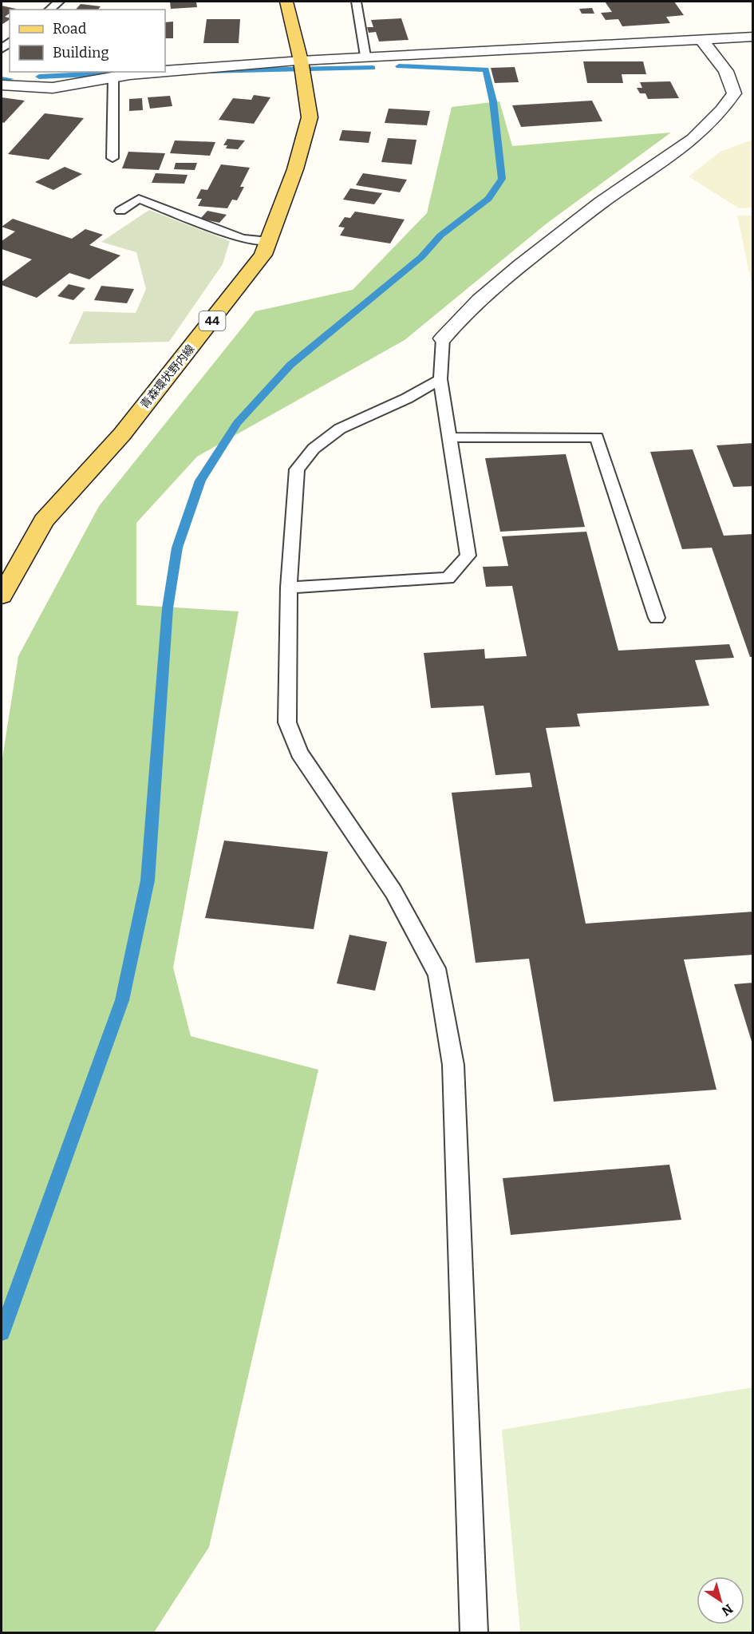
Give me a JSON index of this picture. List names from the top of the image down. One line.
{"streets":{"main road":["44","青森環状野内線"]},"legend":["Road","Building"],"north":"bottom right"}
